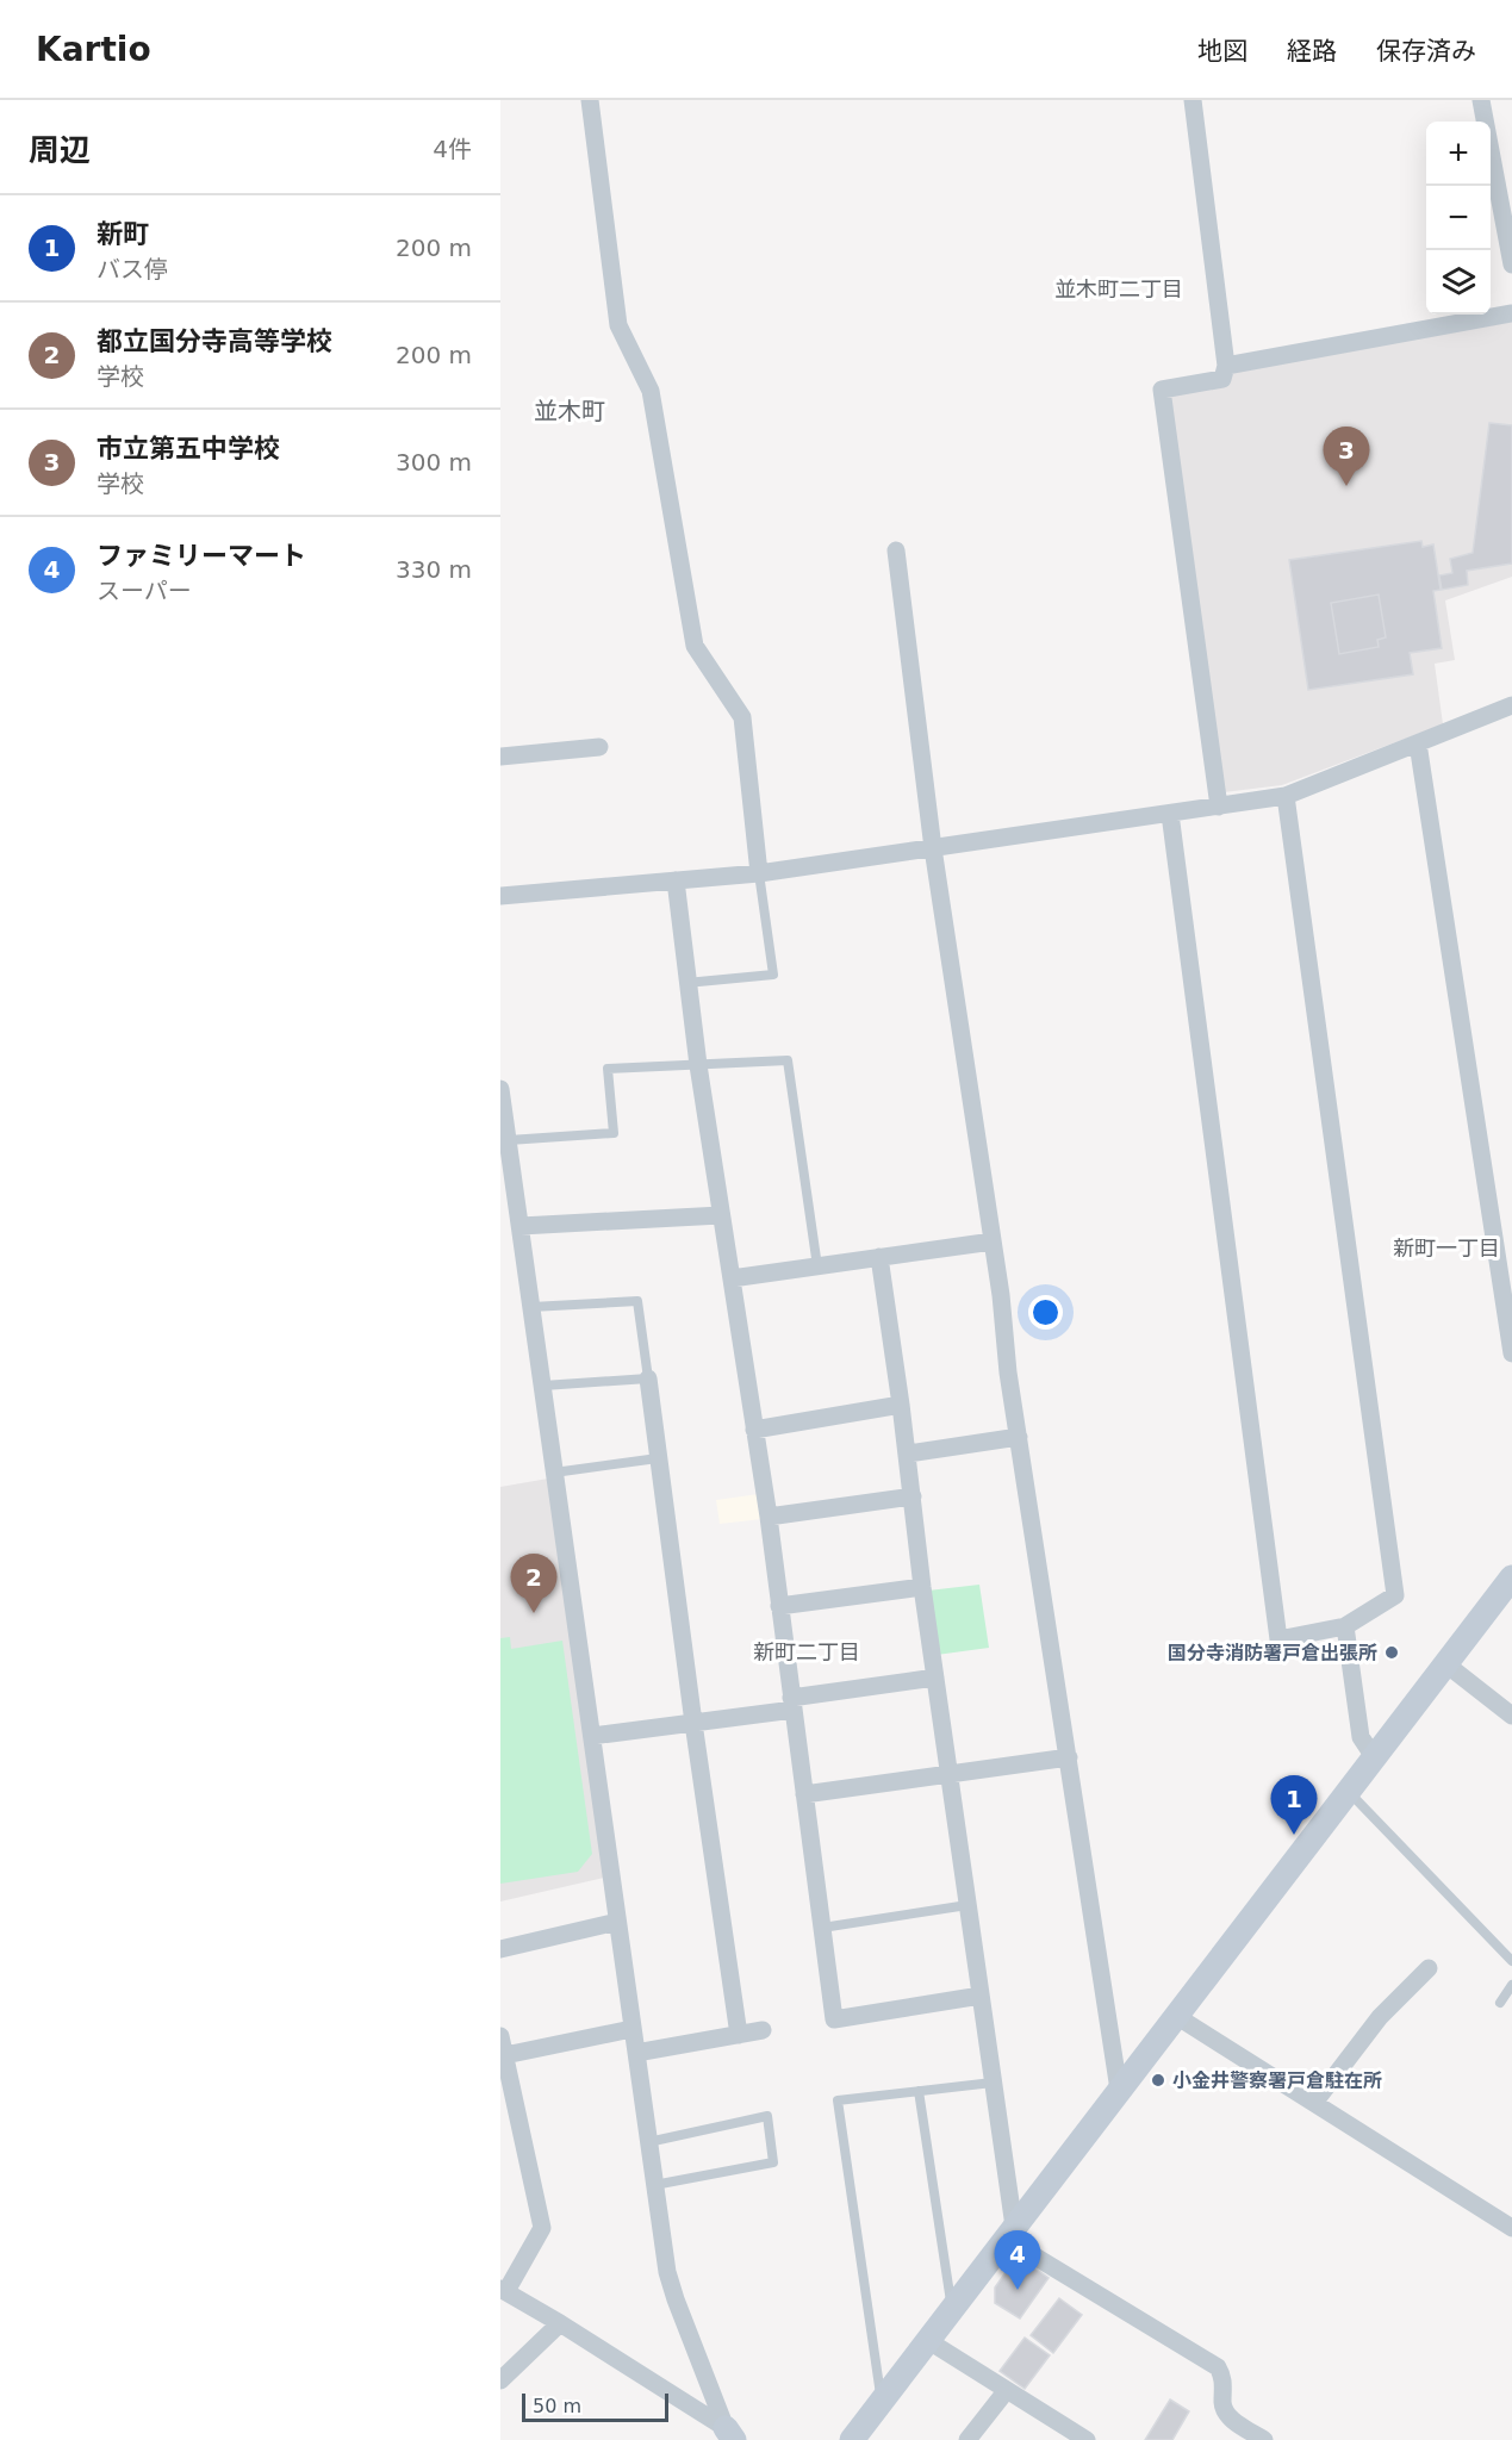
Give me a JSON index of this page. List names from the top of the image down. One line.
{"districts":["並木町二丁目","並木町","新町一丁目","新町二丁目"],"places":["国分寺消防署戸倉出張所","小金井警察署戸倉駐在所"],"scale_bar":"50 m","page":{"header":"Kartio","nav":["地図","経路","保存済み"],"heading":["周辺","4件"],"map_buttons":["+","−"],"list":[{"mark":"1","name":"新町","note":"バス停","value":"200 m"},{"mark":"2","name":"都立国分寺高等学校","note":"学校","value":"200 m"},{"mark":"3","name":"市立第五中学校","note":"学校","value":"300 m"},{"mark":"4","name":"ファミリーマート","note":"スーパー","value":"330 m"}],"pins":["3","2","1","4"],"scale":"50 m"}}
